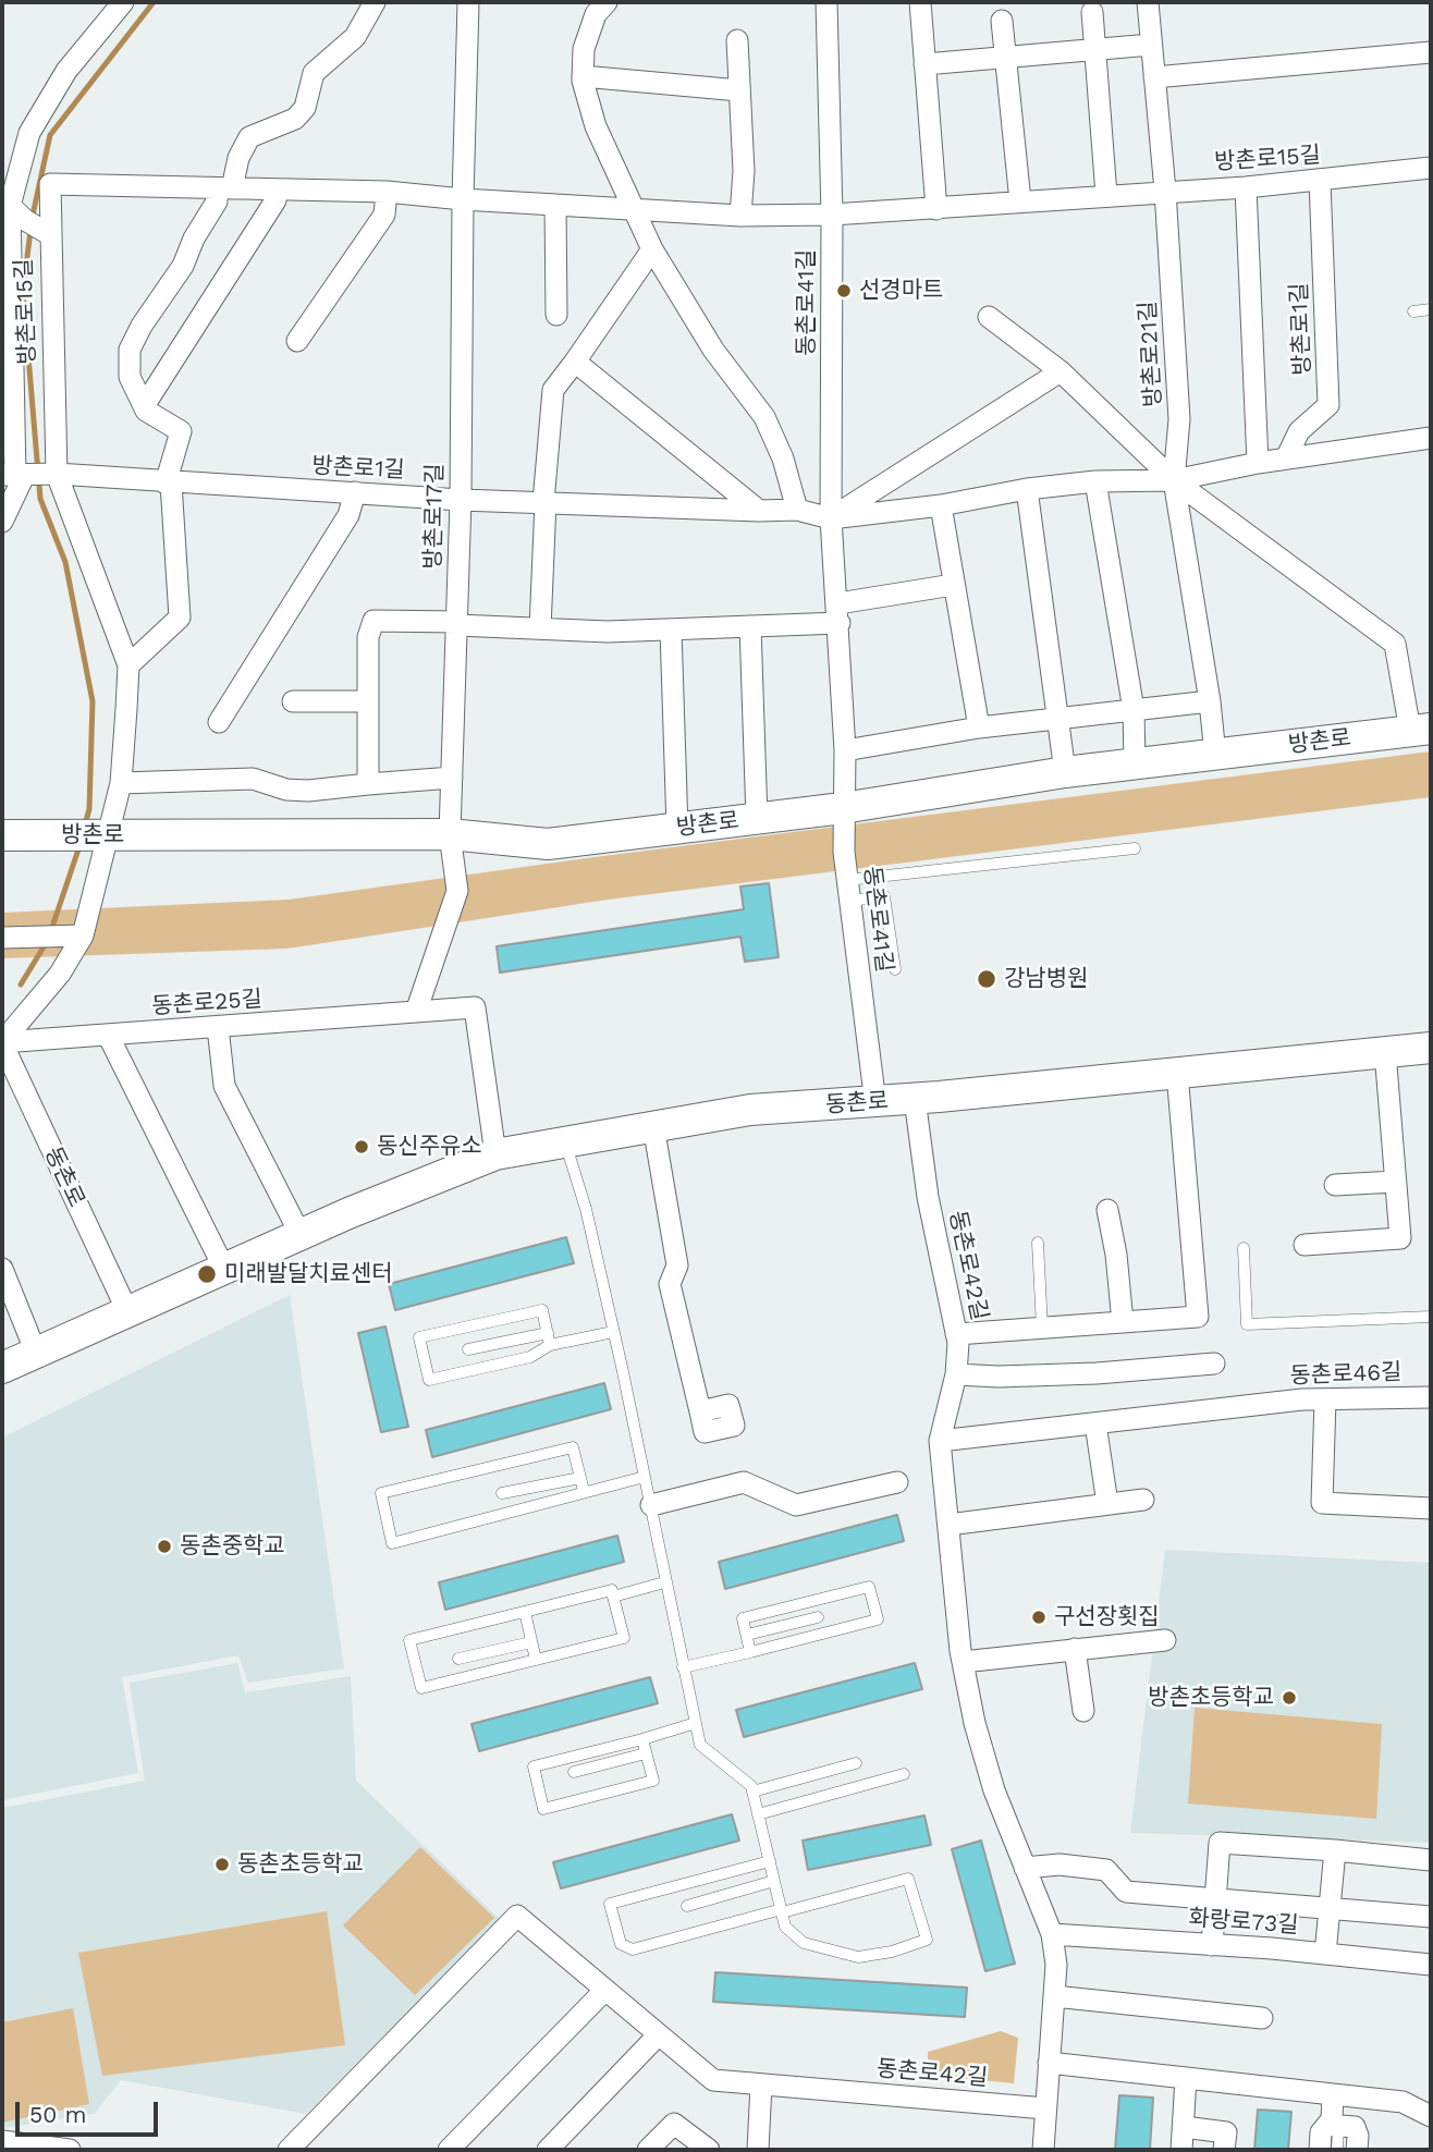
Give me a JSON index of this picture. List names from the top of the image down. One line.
{"streets":{"main road":["방촌로","동촌로"],"street":["방촌로15길","동촌로41길","방촌로1길","방촌로21길","방촌로17길","동촌로25길","동촌로42길","동촌로46길","화랑로73길"]},"crossings":[["방촌로15길","동촌로41길"],["방촌로15길","방촌로1길"],["방촌로15길","방촌로21길"],["방촌로15길","방촌로17길"],["방촌로15길","방촌로"],["방촌로15길","동촌로25길"],["방촌로15길","동촌로"],["동촌로41길","방촌로1길"],["동촌로41길","방촌로"],["동촌로41길","동촌로"],["방촌로1길","방촌로21길"],["방촌로1길","방촌로17길"],["방촌로1길","방촌로"],["방촌로21길","방촌로"],["방촌로17길","방촌로"],["동촌로25길","동촌로"],["동촌로","동촌로42길"],["동촌로42길","화랑로73길"]],"places":["선경마트","강남병원","동신주유소","미래발달치료센터","동촌중학교","구선장횟집","방촌초등학교","동촌초등학교"],"scale_bar":"50 m"}
